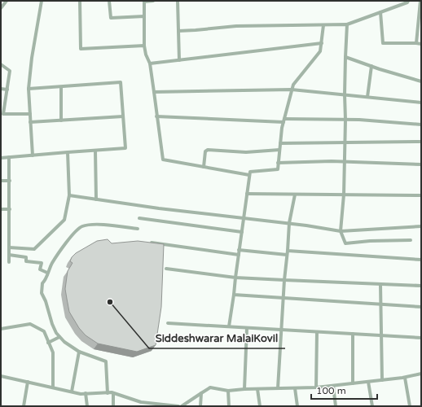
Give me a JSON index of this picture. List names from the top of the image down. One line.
{"places":["Siddeshwarar MalaiKovil"],"scale_bar":"100 m"}
